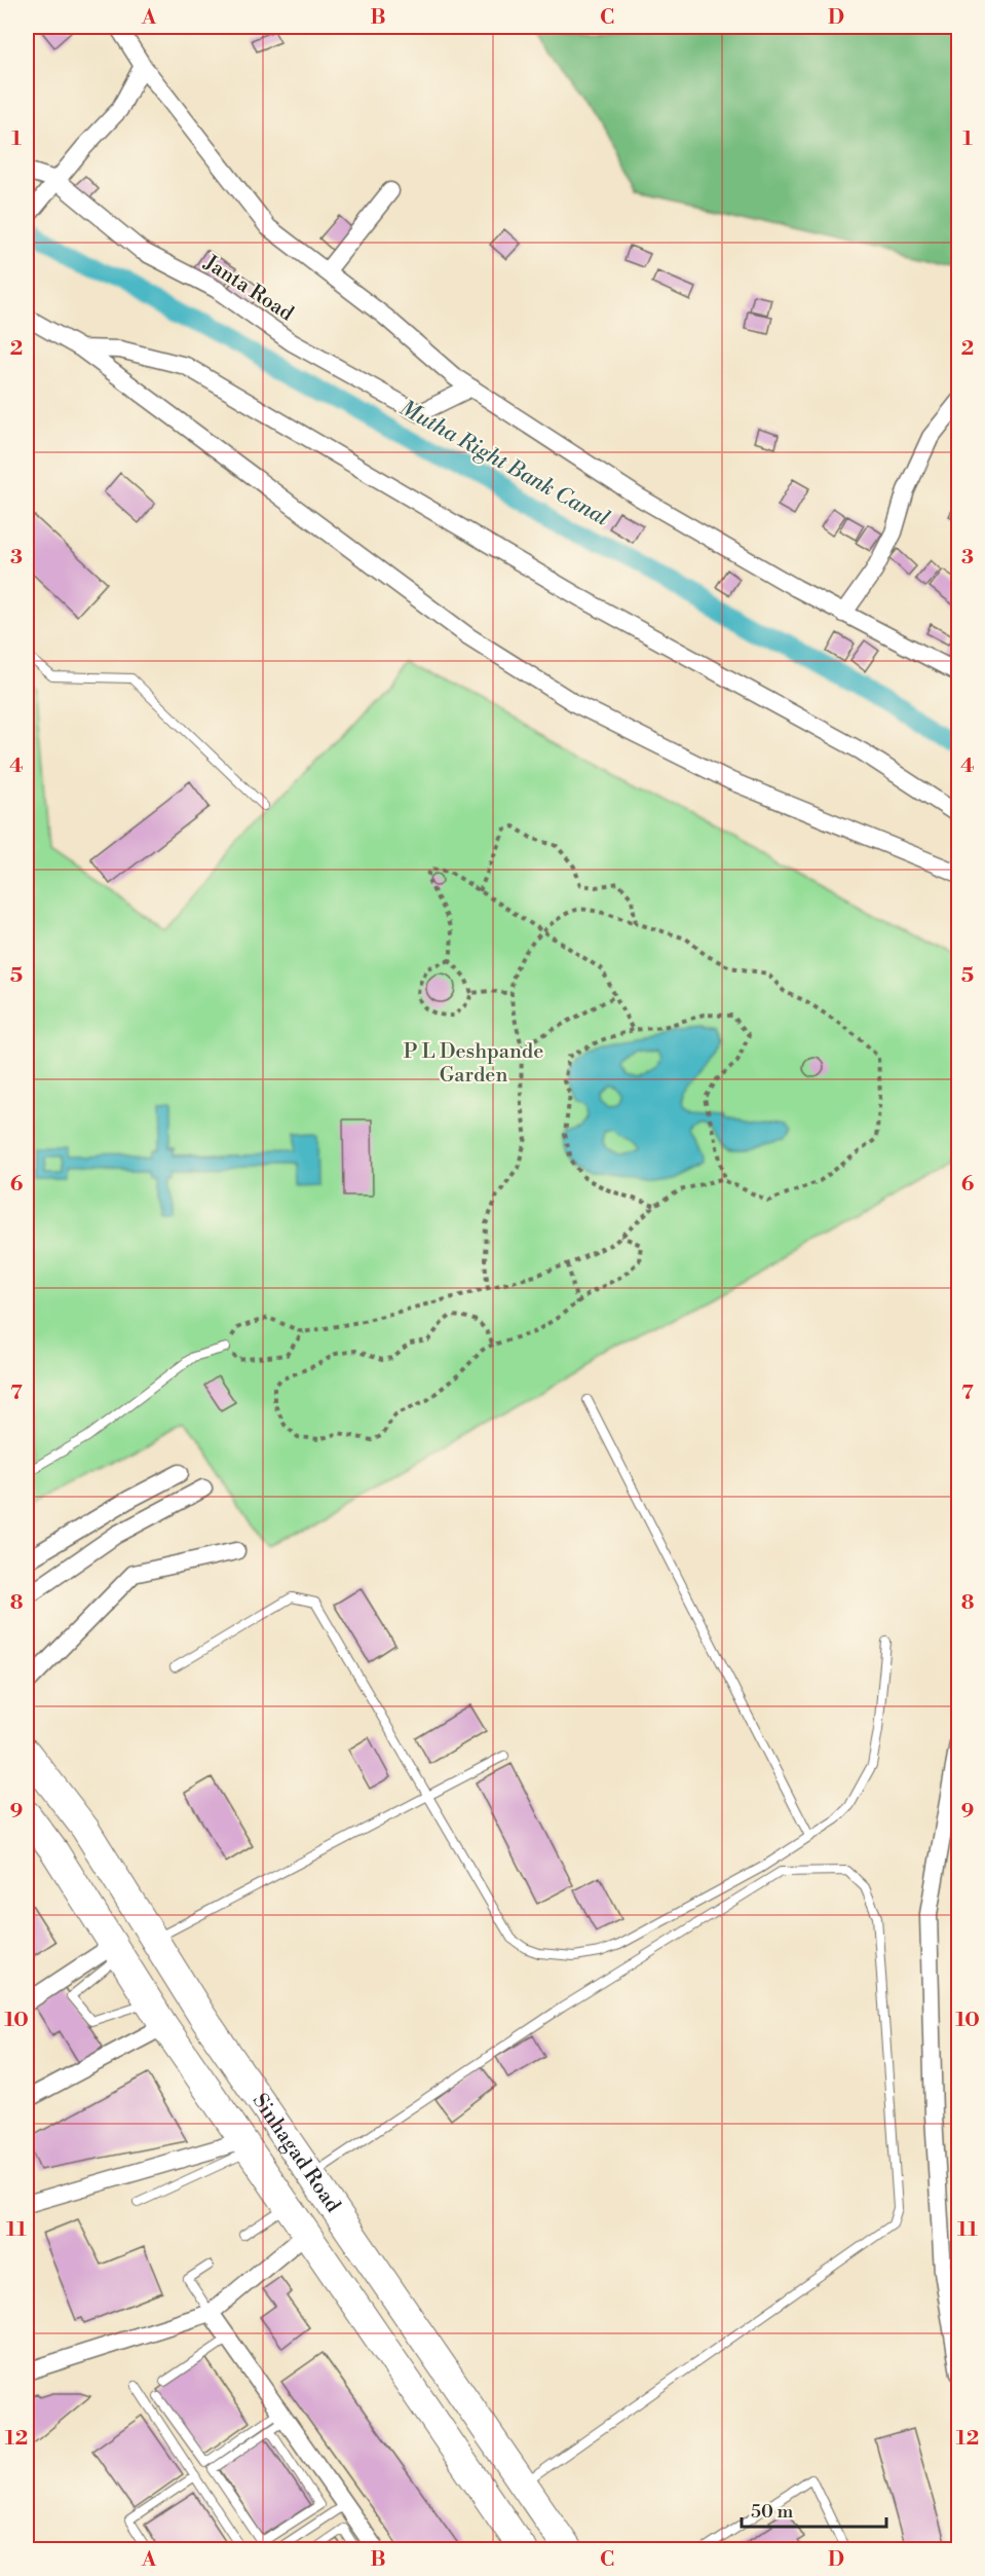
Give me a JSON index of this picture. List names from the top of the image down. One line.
{"streets":{"main road":["Sinhagad Road"],"street":["Janta Road"]},"water":["Mutha Right Bank Canal"],"parks":["P L Deshpande Garden"],"scale_bar":"50 m","grid":{"columns":["A","B","C","D"],"rows":["1","2","3","4","5","6","7","8","9","10","11","12"]}}
